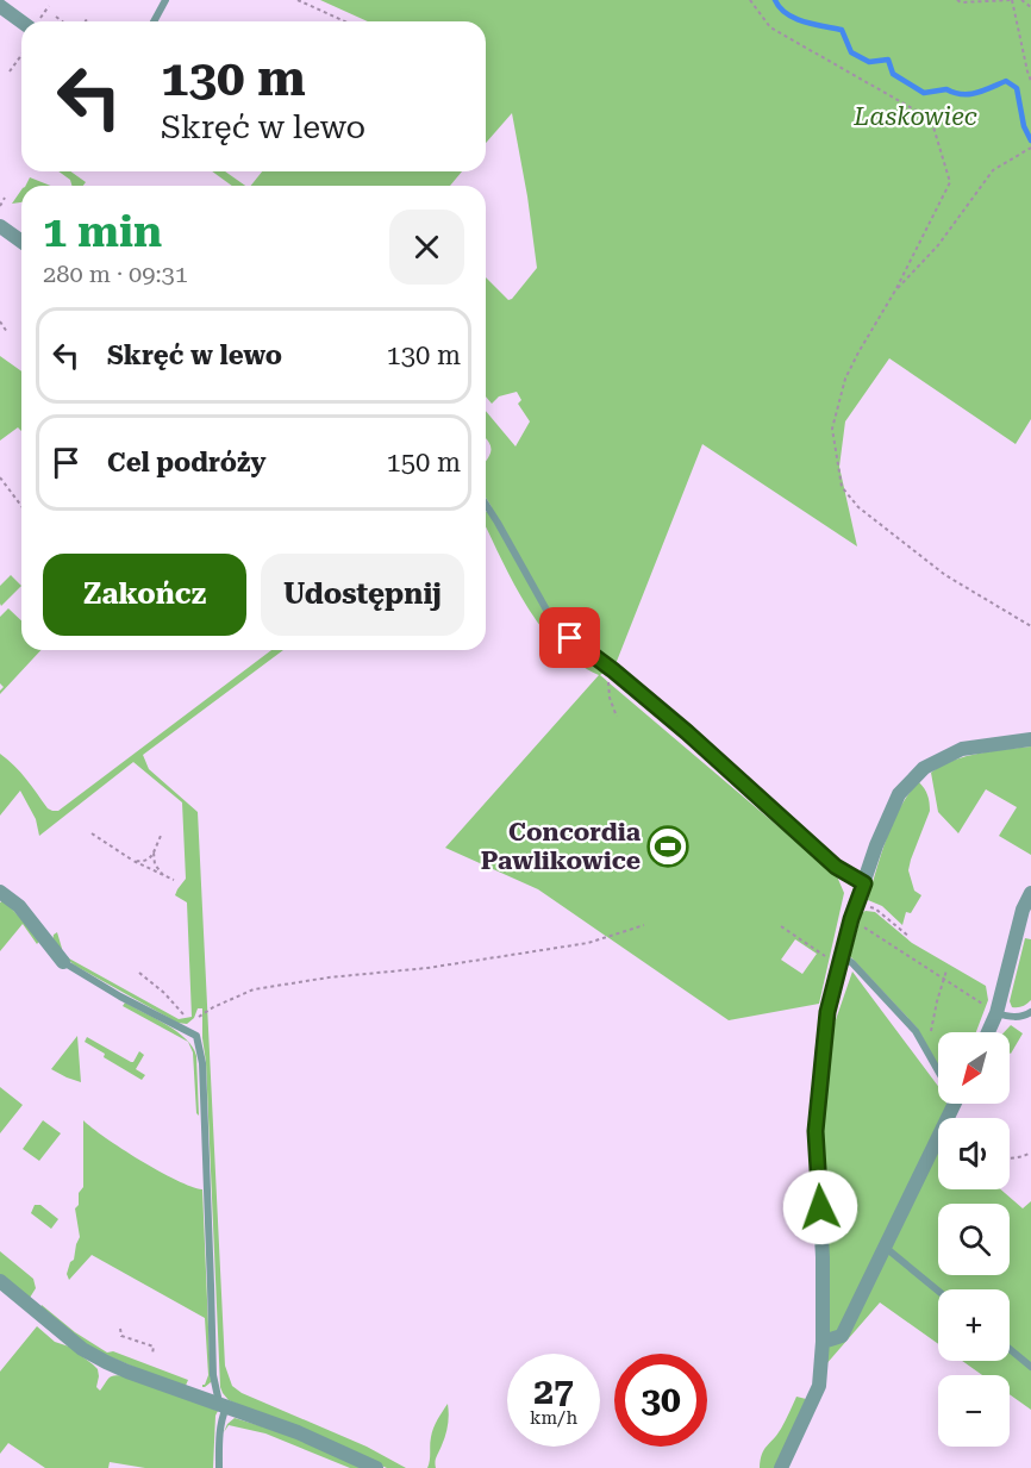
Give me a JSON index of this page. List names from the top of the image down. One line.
{"parks":["Laskowiec"],"places":{"sports":["Concordia Pawlikowice"]},"north":"bottom left","page":{"turn":["130 m","Skręć w lewo"],"heading":["1 min","280 m · 09:31"],"list":[{"name":"Skręć w lewo","value":"130 m"},{"name":"Cel podróży","value":"150 m"}],"buttons":["Zakończ","Udostępnij"],"map_buttons":["+","−"],"speed":"27 km/h","limit":"30"}}
